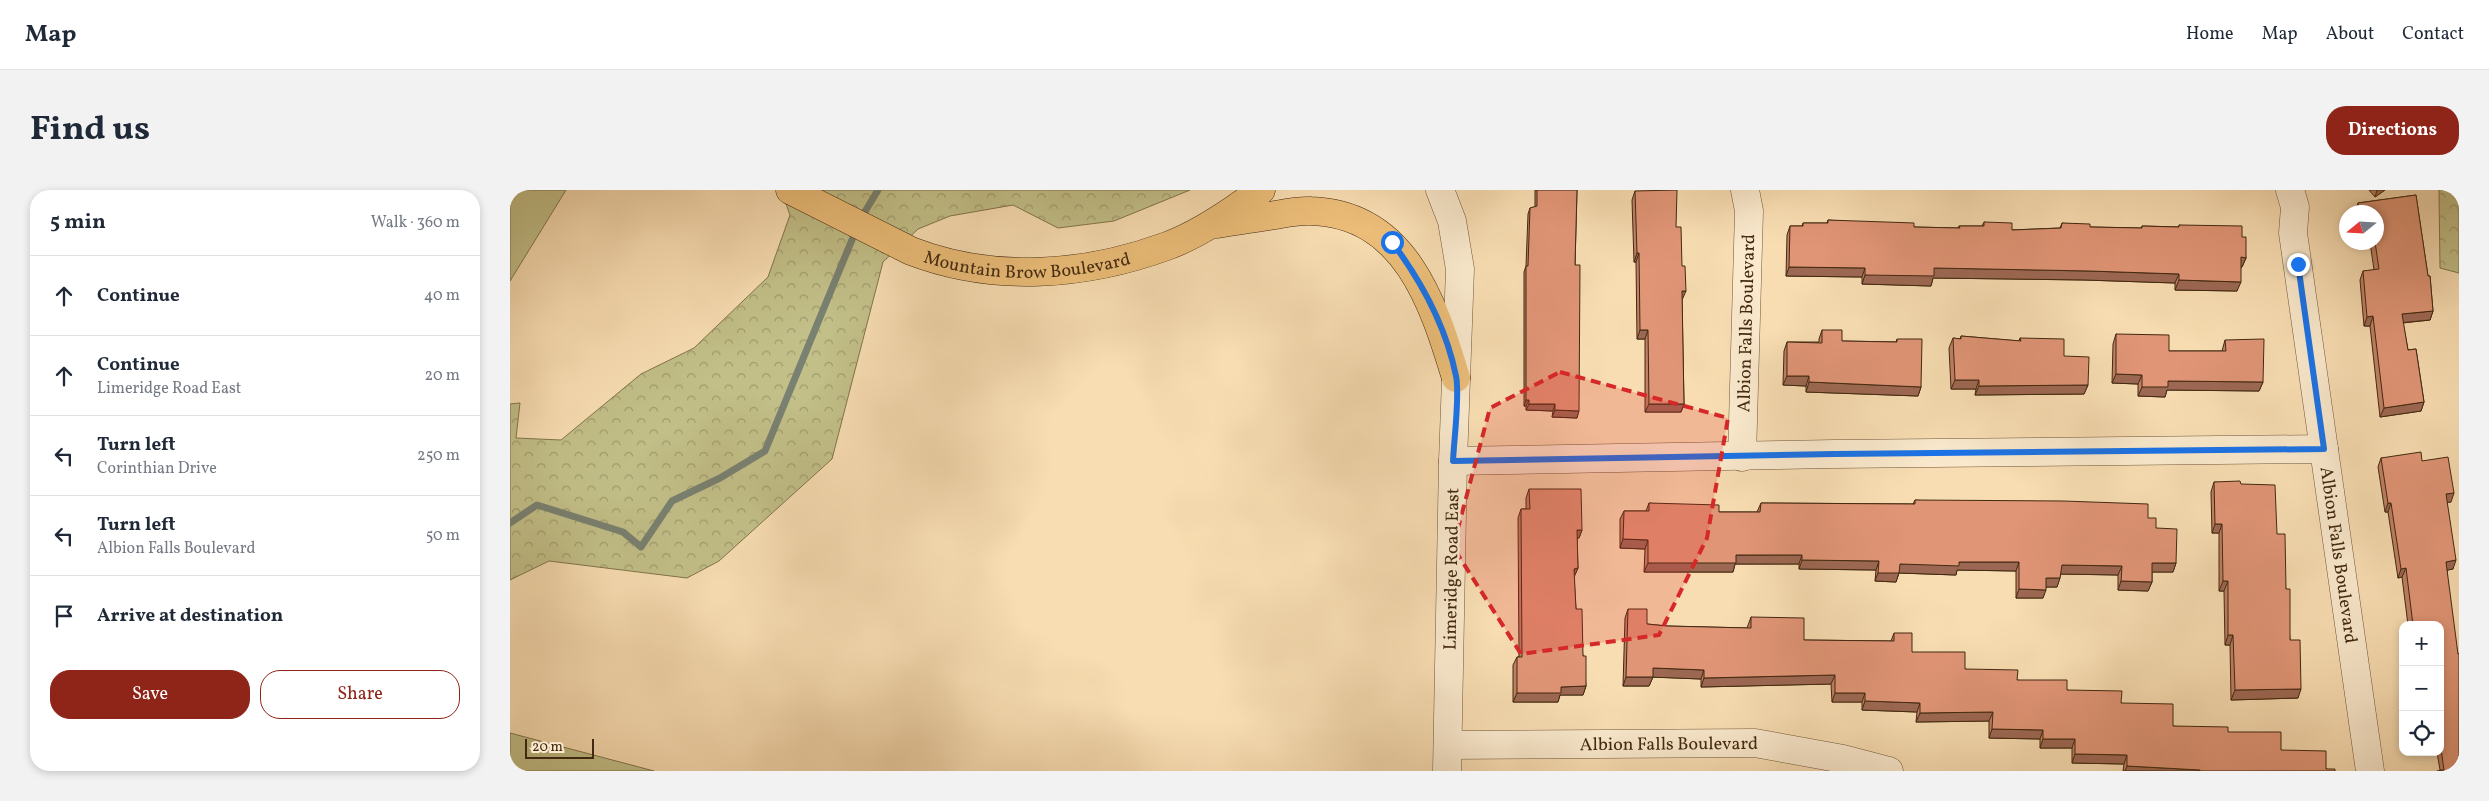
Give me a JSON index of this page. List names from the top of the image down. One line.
{"streets":{"main road":["Mountain Brow Boulevard"],"street":["Albion Falls Boulevard","Limeridge Road East"]},"crossings":[["Albion Falls Boulevard","Limeridge Road East"]],"scale_bar":"20 m","north":"left","page":{"header":"Map","nav":["Home","Map","About","Contact"],"title":"Find us","buttons":["Directions",["Save","Share"]],"heading":["5 min","Walk · 360 m"],"list":[["Continue","40 m"],["Continue","Limeridge Road East","20 m"],["Turn left","Corinthian Drive","250 m"],["Turn left","Albion Falls Boulevard","50 m"],"Arrive at destination"],"map_buttons":["+","−"],"scale":"20 m"}}
